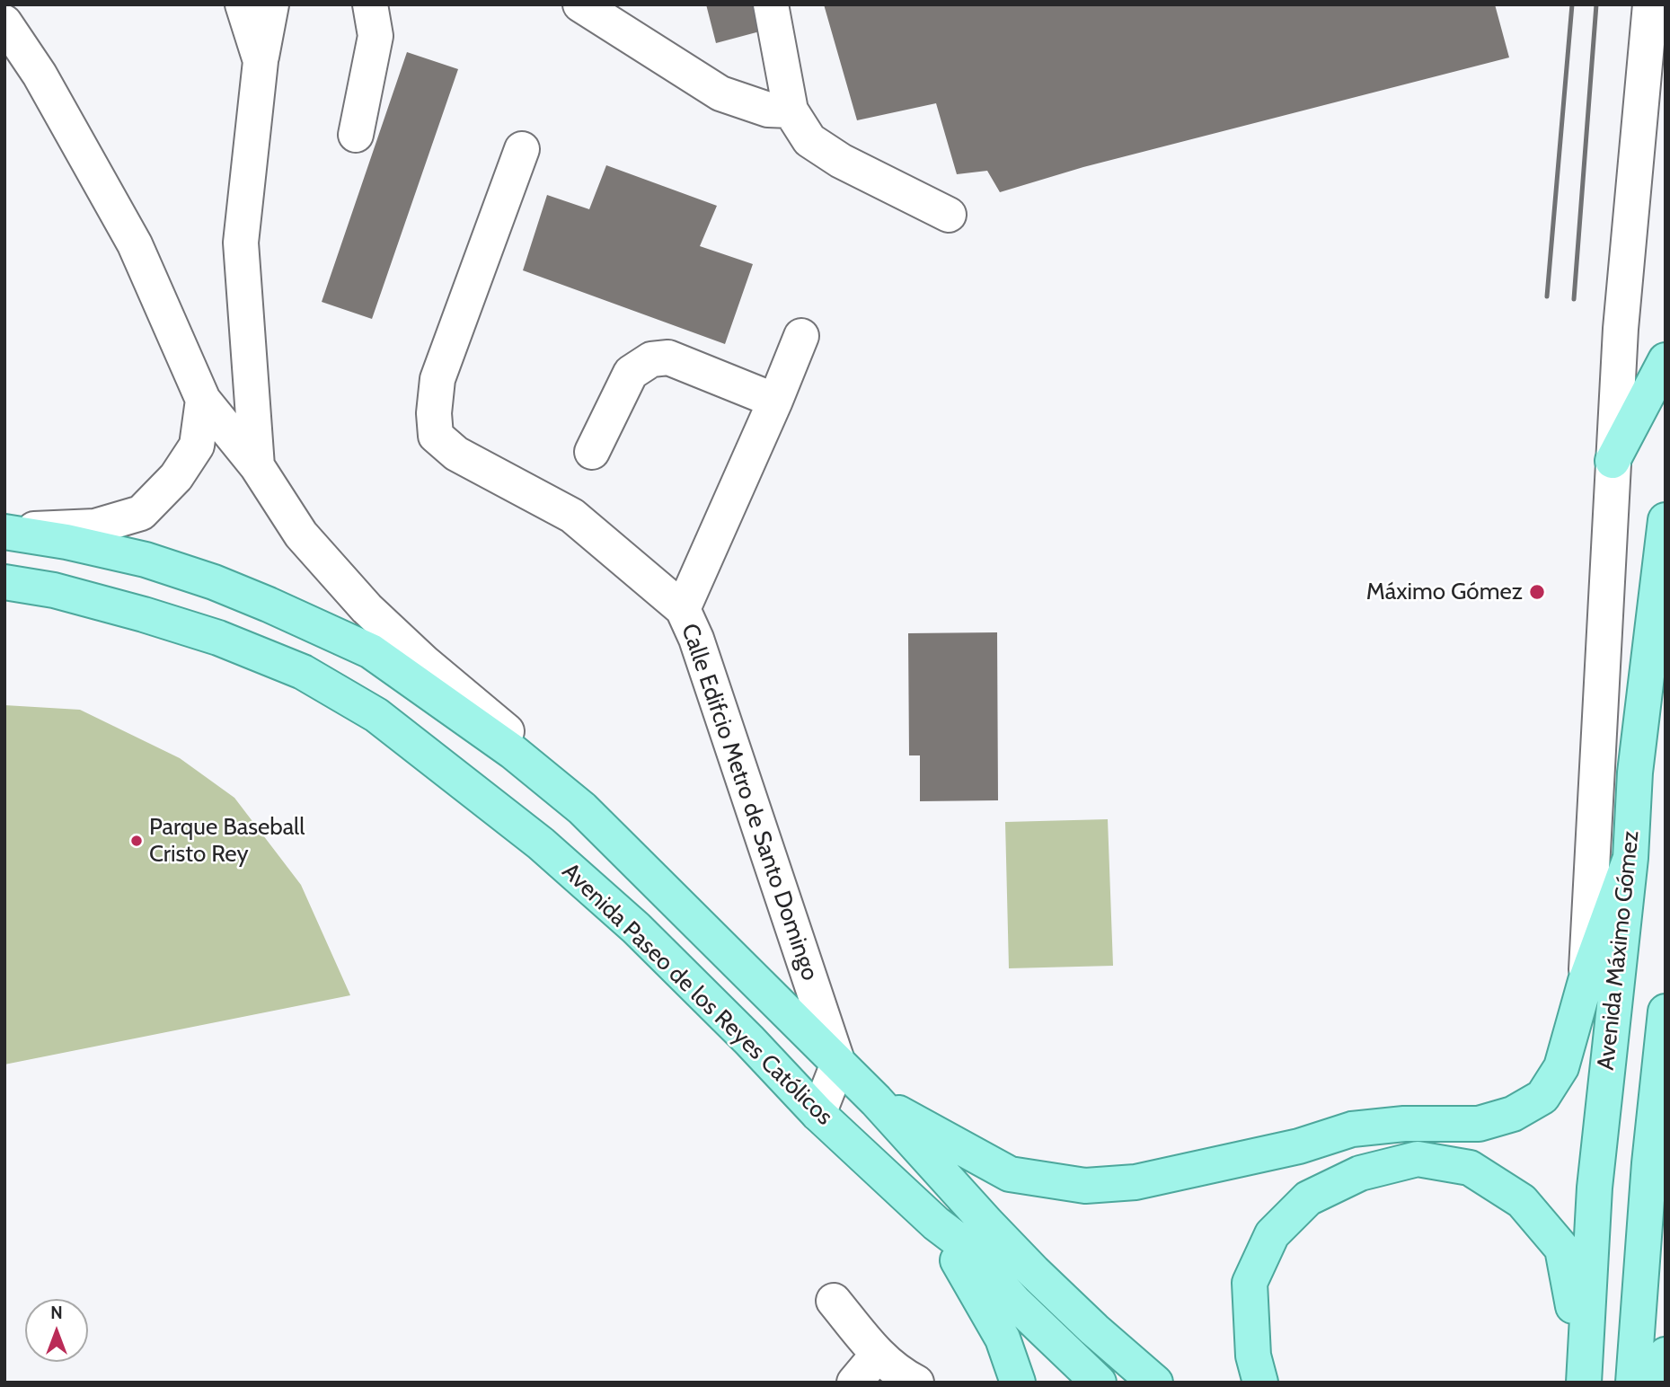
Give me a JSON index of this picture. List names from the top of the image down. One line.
{"streets":{"main road":["Avenida Máximo Gómez","Avenida Paseo de los Reyes Católicos"],"street":["Calle Edifcio Metro de Santo Domingo"]},"crossings":[["Calle Edifcio Metro de Santo Domingo","Avenida Paseo de los Reyes Católicos"]],"places":["Máximo Gómez","Parque Baseball Cristo Rey"],"north":"top"}
